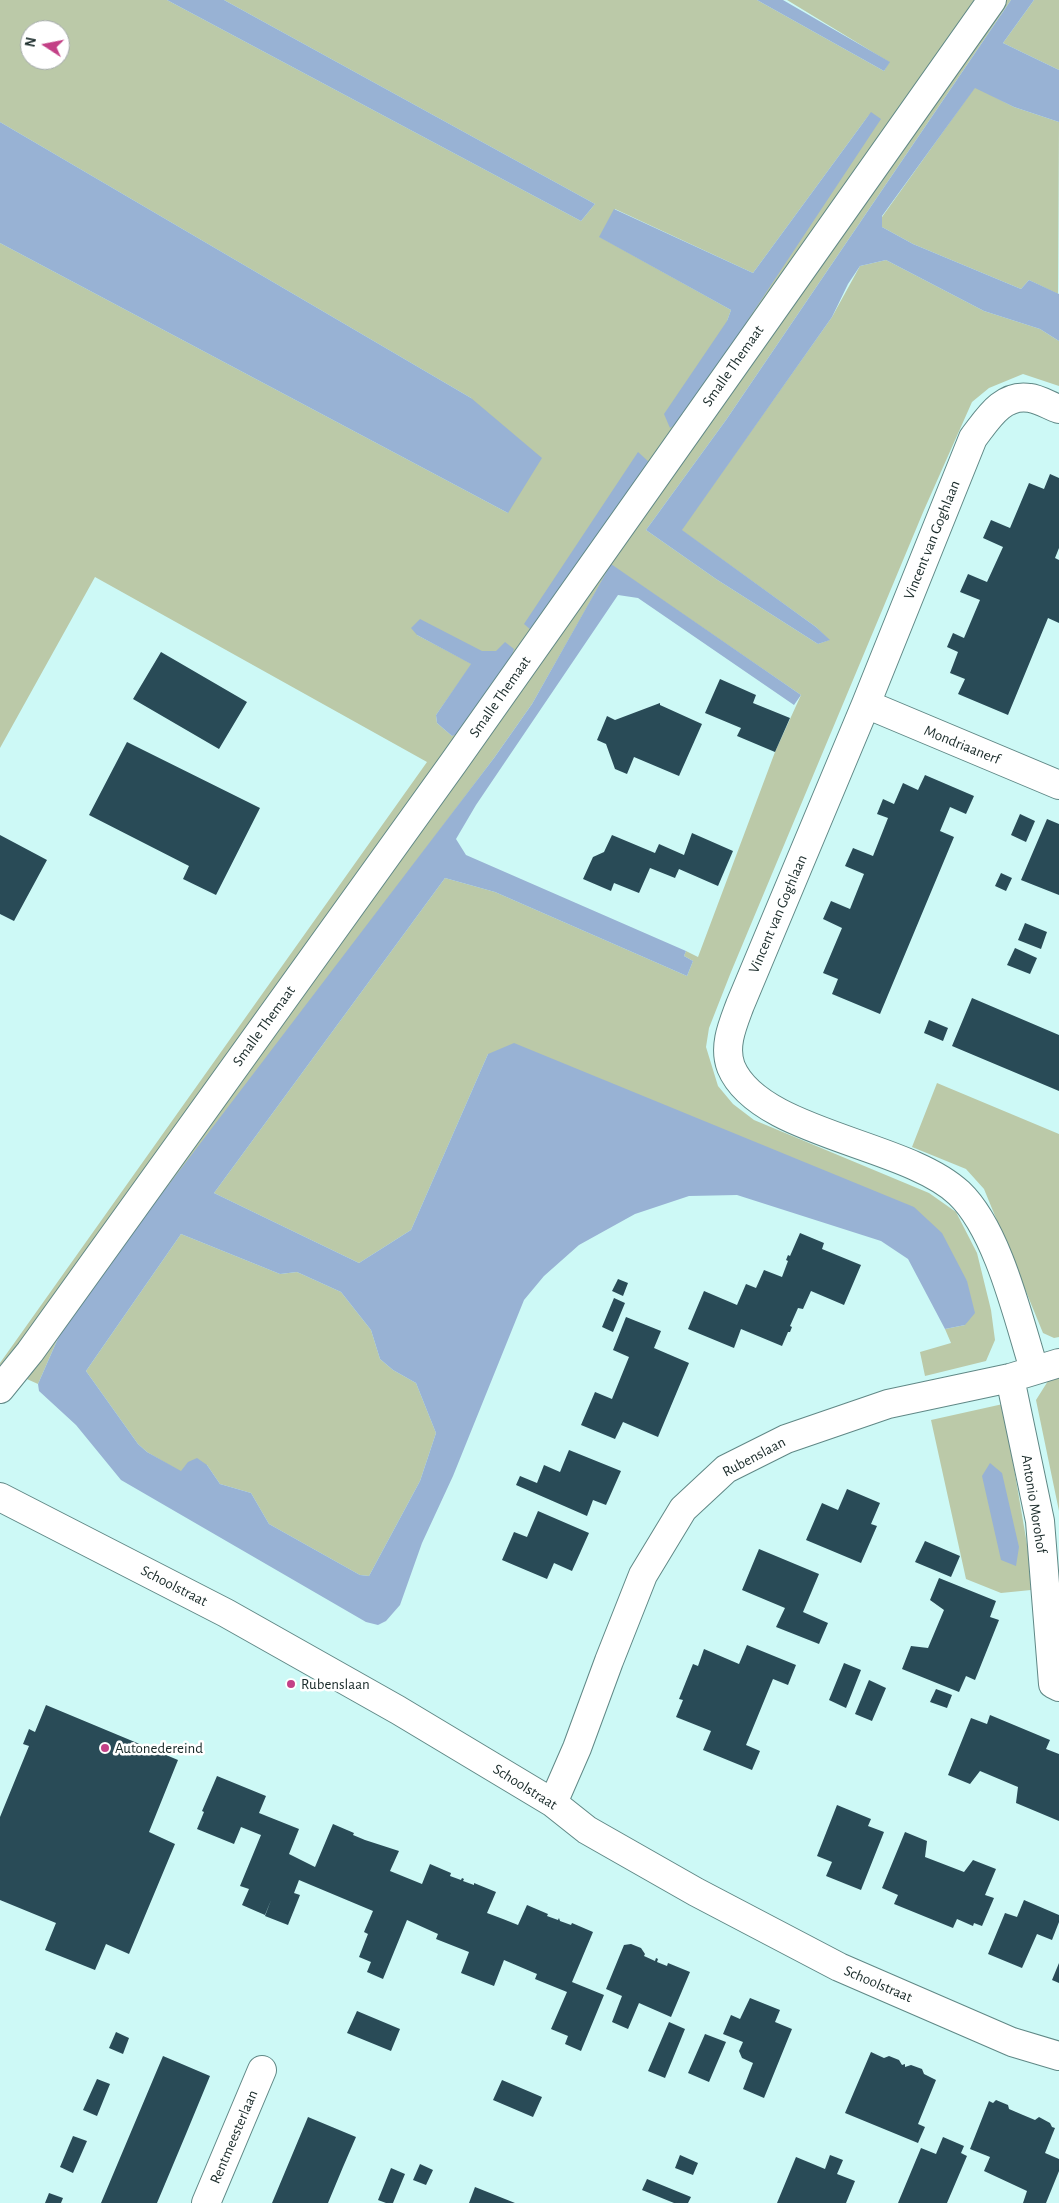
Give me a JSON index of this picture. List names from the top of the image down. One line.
{"streets":{"street":["Smalle Themaat","Vincent van Goghlaan","Mondriaanerf","Rubenslaan","Antonio Morohof","Schoolstraat","Rentmeesterlaan"]},"crossings":[["Vincent van Goghlaan","Mondriaanerf"],["Vincent van Goghlaan","Rubenslaan"],["Vincent van Goghlaan","Antonio Morohof"],["Rubenslaan","Antonio Morohof"],["Rubenslaan","Schoolstraat"]],"places":["Rubenslaan","Autonedereind"],"north":"left"}
